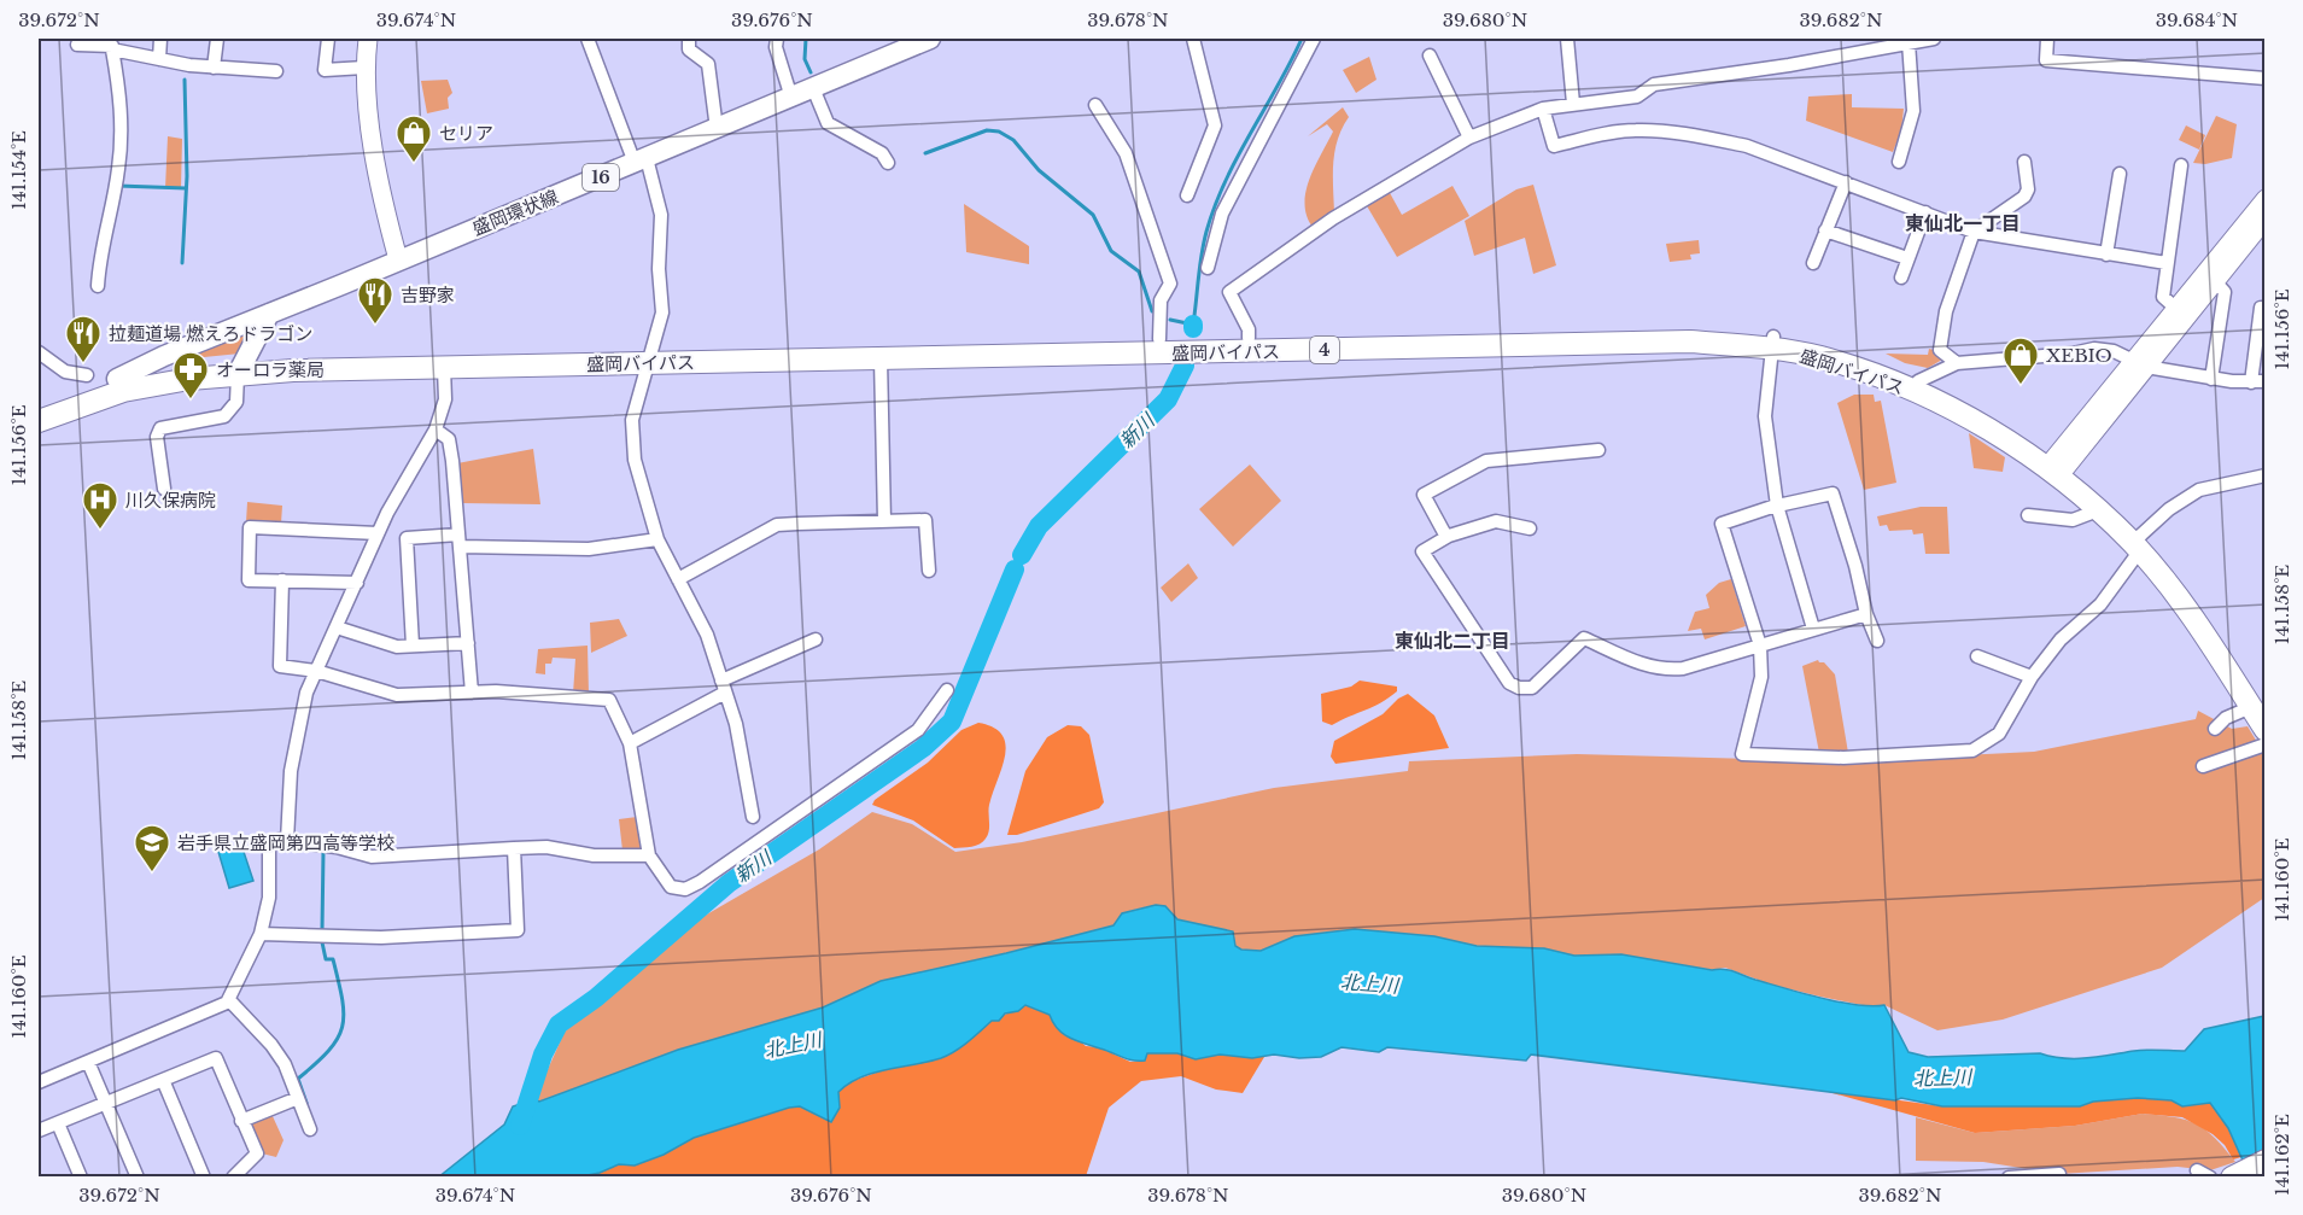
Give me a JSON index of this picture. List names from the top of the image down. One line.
{"streets":{"highway":["4","盛岡バイパス"],"main road":["16","盛岡環状線"]},"crossings":[["盛岡環状線","4"],["盛岡環状線","盛岡バイパス"],["4","盛岡バイパス"]],"districts":["東仙北一丁目","東仙北二丁目"],"water":["新川","北上川"],"places":{"shop":["セリア","XEBIO"],"restaurant":["吉野家","拉麺道場 燃えろドラゴン"],"pharmacy":["オーロラ薬局"],"hospital":["川久保病院"],"school or university":["岩手県立盛岡第四高等学校"]},"coordinates":["39.672°N","39.674°N","39.676°N","39.678°N","39.680°N","39.682°N","39.684°N","141.154°E","141.156°E","141.158°E","141.160°E","141.162°E"]}
